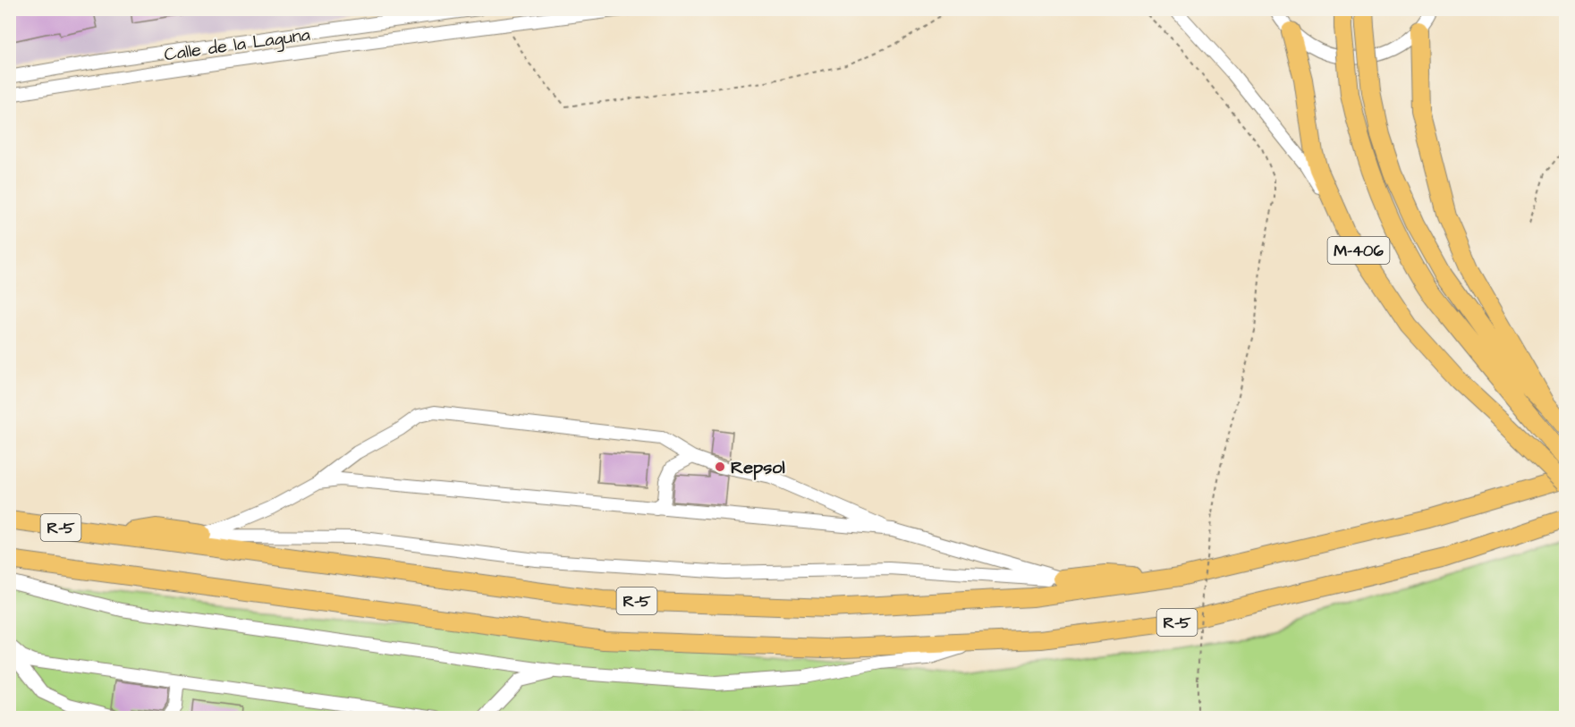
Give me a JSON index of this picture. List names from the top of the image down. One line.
{"streets":{"highway":["M-406","R-5"],"street":["Calle de la Laguna"]},"crossings":[["M-406","R-5"]],"places":["Repsol"]}
